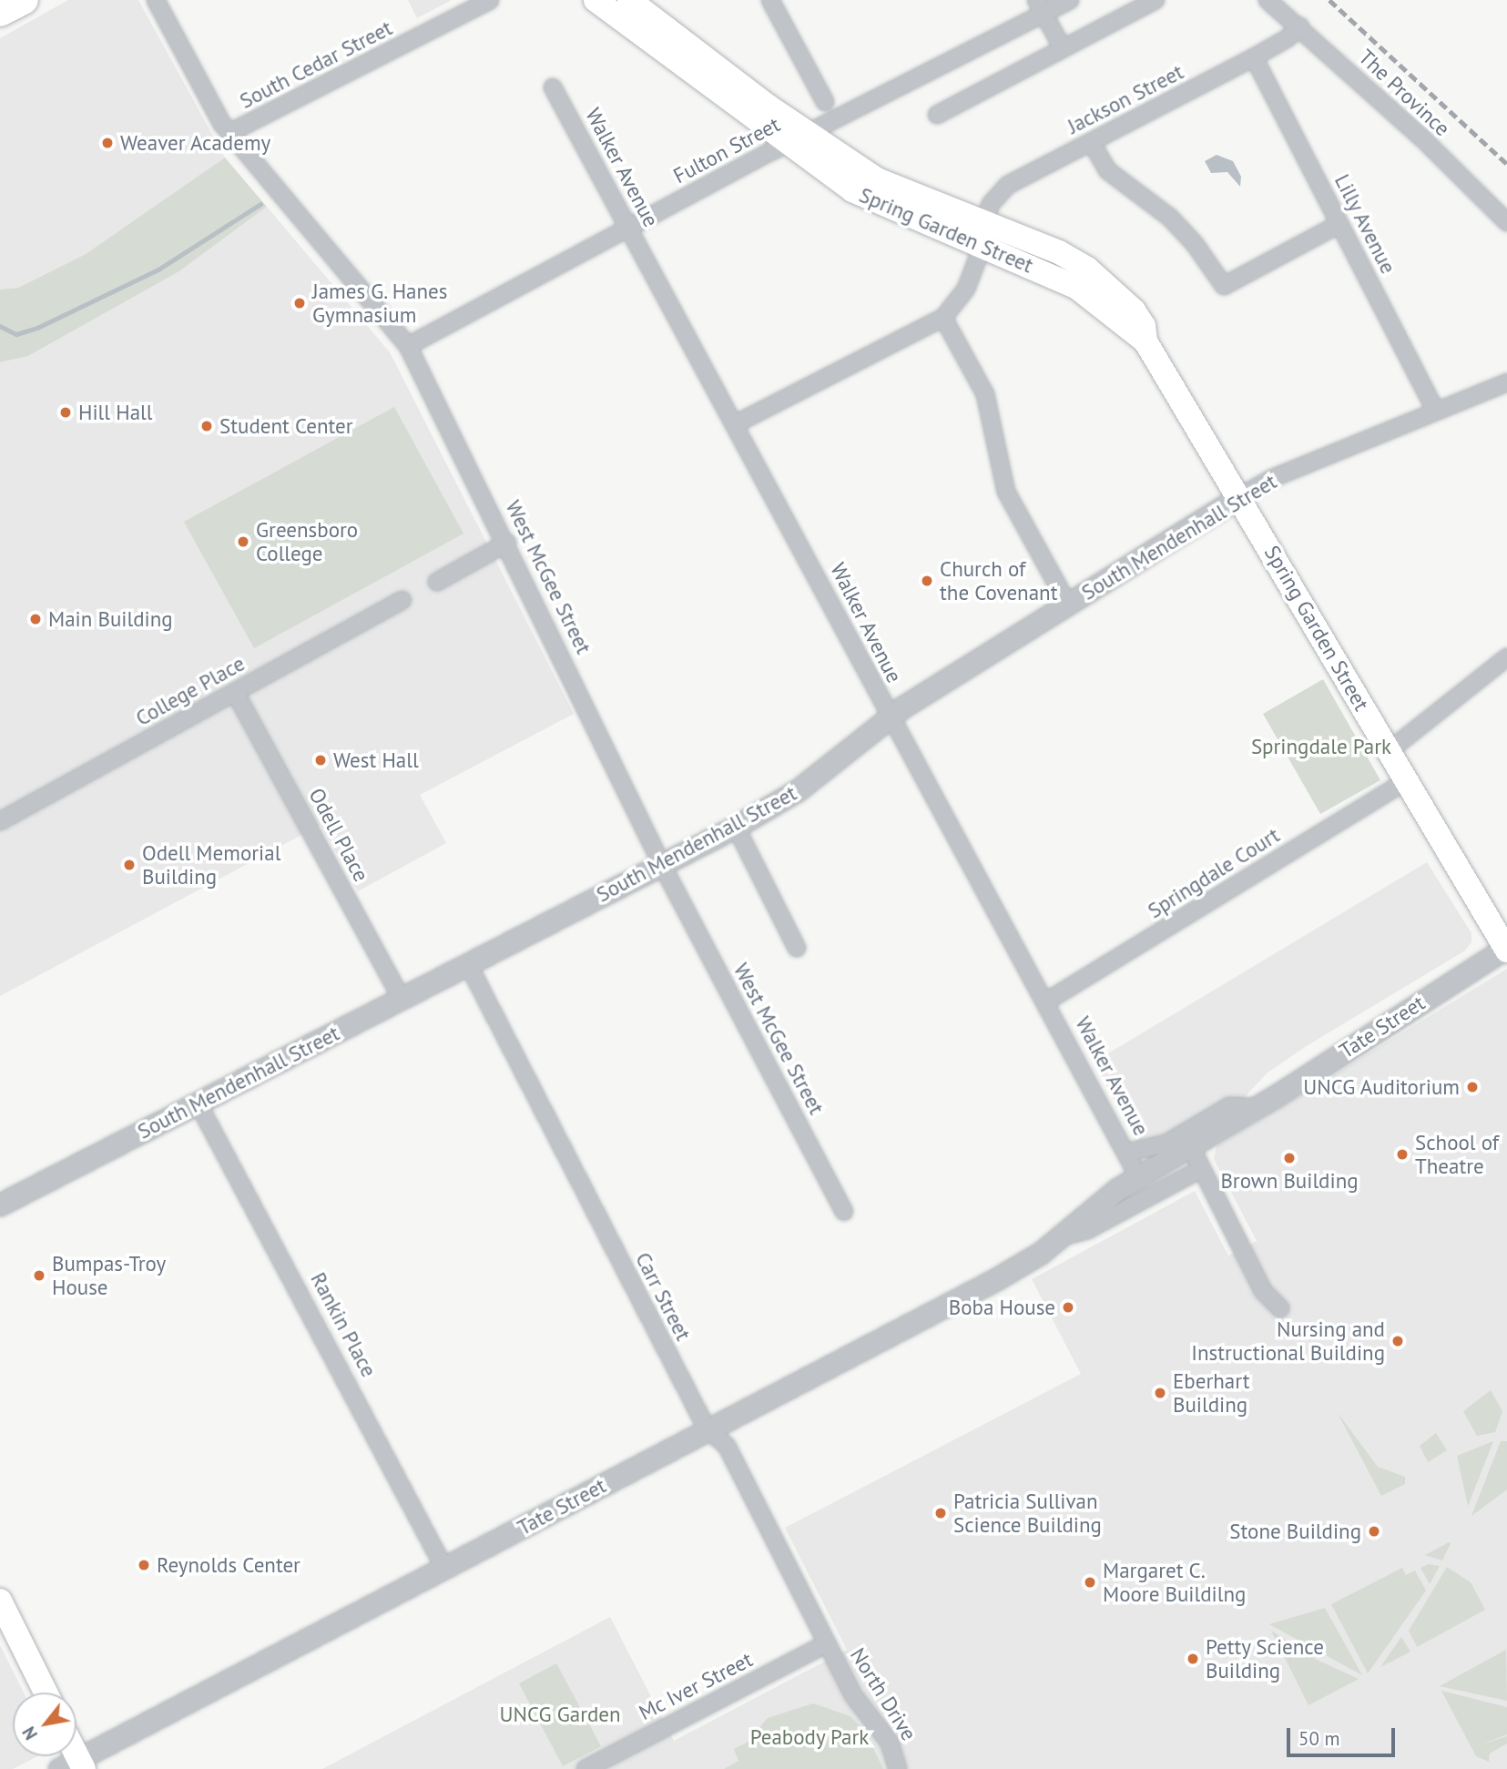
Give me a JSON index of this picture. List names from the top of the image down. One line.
{"streets":{"main road":["Spring Garden Street"],"street":["South Cedar Street","The Province","Jackson Street","Fulton Street","Walker Avenue","Lilly Avenue","South Mendenhall Street","West McGee Street","College Place","Odell Place","Springdale Court","Tate Street","Carr Street","Rankin Place","Mc Iver Street","North Drive"]},"crossings":[["South Cedar Street","West McGee Street"],["The Province","Jackson Street"],["Jackson Street","Lilly Avenue"],["Jackson Street","Spring Garden Street"],["Fulton Street","Walker Avenue"],["Fulton Street","Spring Garden Street"],["Fulton Street","West McGee Street"],["Walker Avenue","South Mendenhall Street"],["Walker Avenue","Springdale Court"],["Walker Avenue","Tate Street"],["Lilly Avenue","South Mendenhall Street"],["Spring Garden Street","South Mendenhall Street"],["Spring Garden Street","Springdale Court"],["Spring Garden Street","Tate Street"],["South Mendenhall Street","West McGee Street"],["South Mendenhall Street","Odell Place"],["South Mendenhall Street","Carr Street"],["South Mendenhall Street","Rankin Place"],["College Place","Odell Place"],["Tate Street","Carr Street"],["Tate Street","Rankin Place"],["Carr Street","Mc Iver Street"],["Carr Street","North Drive"],["Mc Iver Street","North Drive"]],"parks":["Springdale Park","UNCG Garden","Peabody Park"],"places":["Weaver Academy","James G. Hanes Gymnasium","Hill Hall","Student Center","Greensboro College","Church of the Covenant","Main Building","West Hall","Odell Memorial Building","UNCG Auditorium","School of Theatre","Brown Building","Bumpas-Troy House","Boba House","Nursing and Instructional Building","Eberhart Building","Patricia Sullivan Science Building","Stone Building","Reynolds Center","Margaret C. Moore Buildilng","Petty Science Building"],"scale_bar":"50 m","north":"bottom left"}
